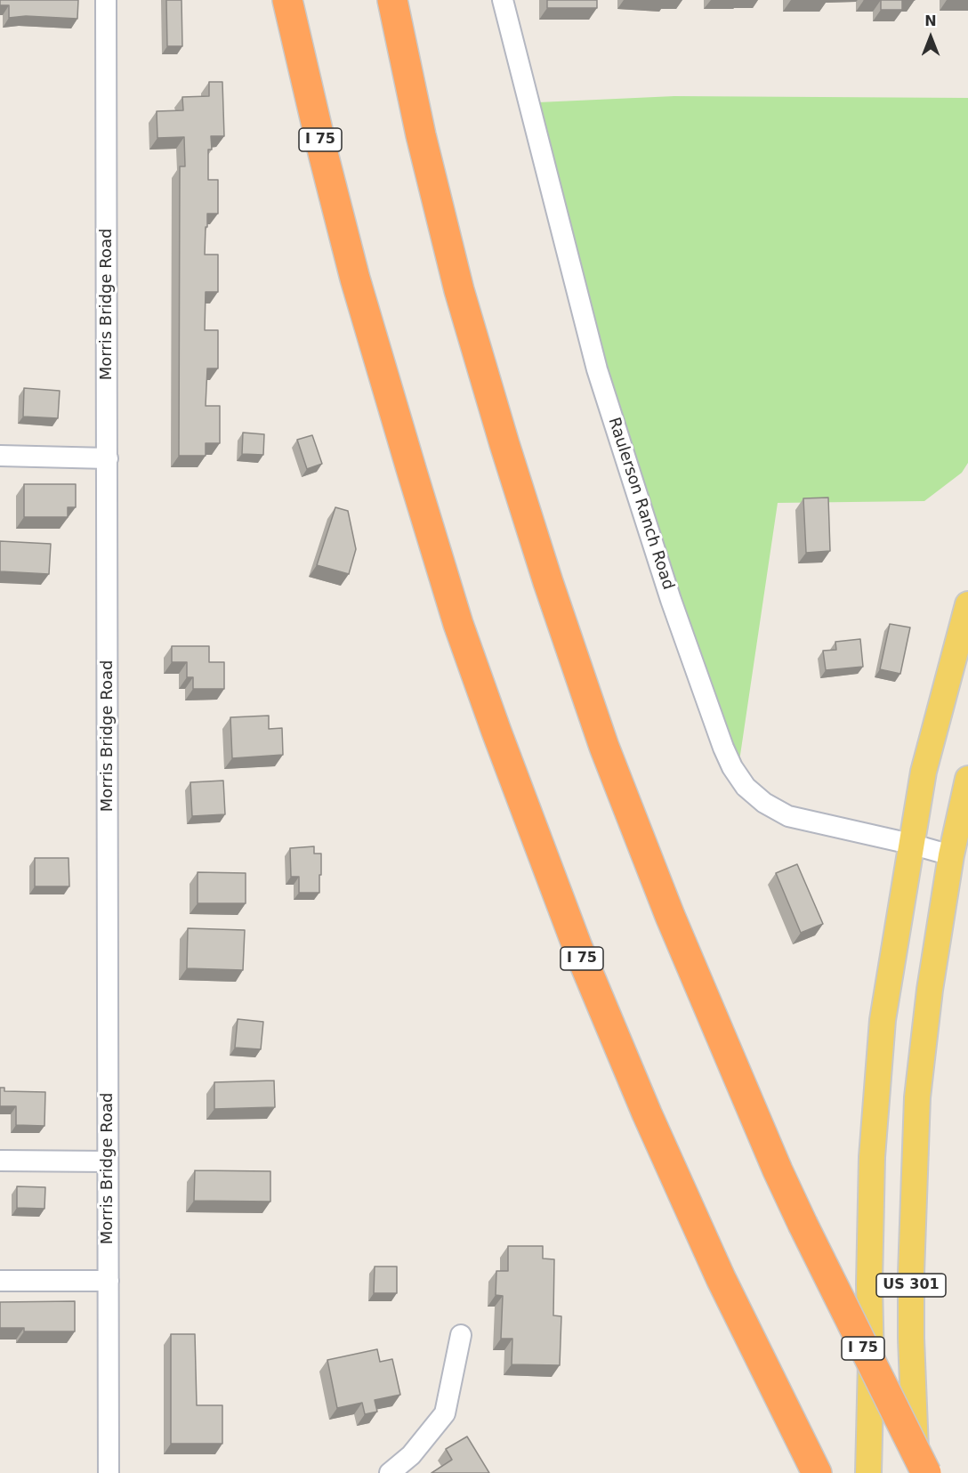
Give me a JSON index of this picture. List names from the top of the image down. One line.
{"streets":{"highway":["I 75"],"main road":["US 301"],"street":["Morris Bridge Road","Raulerson Ranch Road"]},"crossings":[["Raulerson Ranch Road","US 301"]],"north":"top"}
